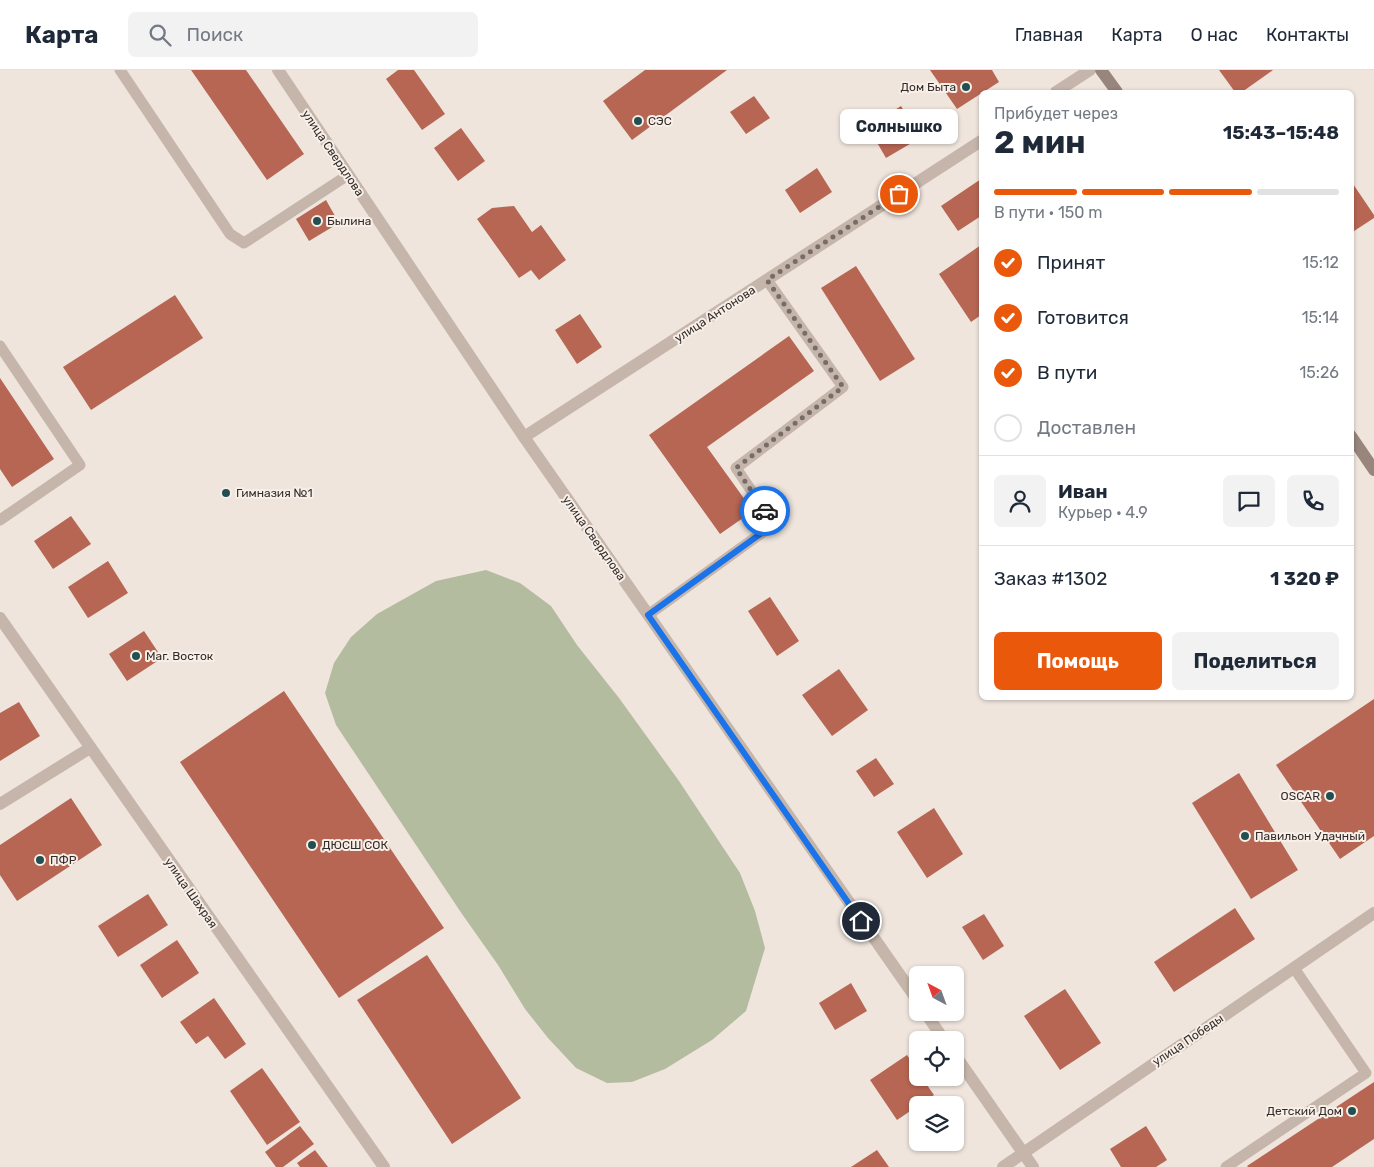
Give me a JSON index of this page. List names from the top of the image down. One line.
{"streets":{"street":["улица Свердлова","улица Антонова","улица Шахрая","улица Победы"]},"crossings":[["улица Свердлова","улица Антонова"]],"places":["Дом Быта","СЭС","Солнышко","Былина","Гимназия №1","Маг. Восток","OSCAR","Павильон Удачный","ДЮСШ СОК","ПФР","Детский Дом"],"north":"top left","page":{"header":"Карта","search":"Поиск","nav":["Главная","Карта","О нас","Контакты"],"heading":["2 мин","Прибудет через","15:43–15:48"],"panel":["Иван","Курьер · 4.9","Заказ #1302","1 320 ₽"],"bubble":"Солнышко","bar":"В пути · 150 m","list":[["Принят","15:12"],["Готовится","15:14"],["В пути","15:26"],"Доставлен"],"buttons":["Помощь","Поделиться"]}}
